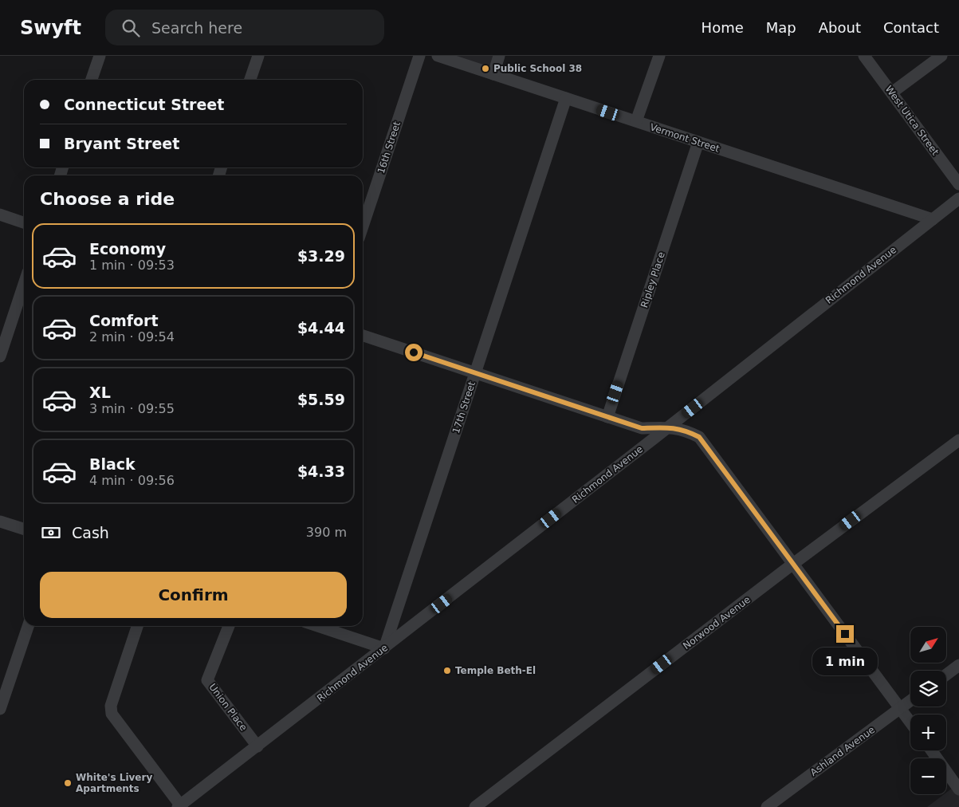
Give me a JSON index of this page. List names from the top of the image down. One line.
{"streets":{"street":["West Utica Street","Vermont Street","16th Street","Richmond Avenue","Ripley Place","17th Street","Norwood Avenue","Union Place","Ashland Avenue"]},"crossings":[["Vermont Street","Richmond Avenue"],["Vermont Street","Ripley Place"],["Vermont Street","17th Street"],["Richmond Avenue","17th Street"],["Richmond Avenue","Union Place"]],"places":["Public School 38","Temple Beth-El","White's Livery Apartments"],"north":"top right","page":{"header":"Swyft","search":"Search here","nav":["Home","Map","About","Contact"],"banner":["Connecticut Street","Bryant Street"],"heading":"Choose a ride","list":[{"name":"Economy","note":"1 min · 09:53","value":"$3.29"},{"name":"Comfort","note":"2 min · 09:54","value":"$4.44"},{"name":"XL","note":"3 min · 09:55","value":"$5.59"},{"name":"Black","note":"4 min · 09:56","value":"$4.33"}],"pay":["Cash","390 m"],"buttons":"Confirm","map_buttons":["+","−"],"bubble":"1 min"}}
